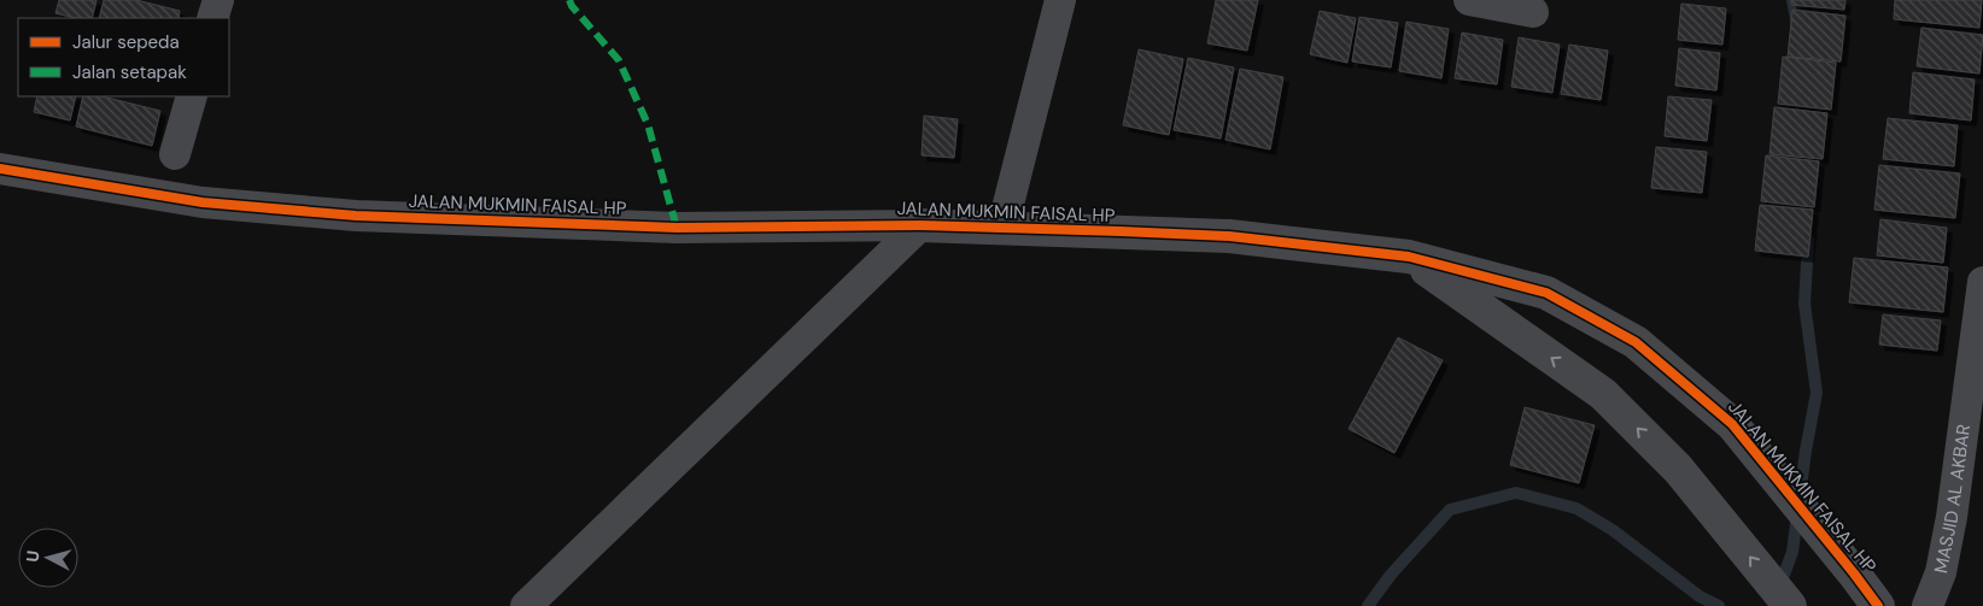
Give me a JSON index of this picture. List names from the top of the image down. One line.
{"streets":{"street":["JALAN MUKMIN FAISAL HP","MASJID AL AKBAR"]},"legend":["Jalur sepeda","Jalan setapak"],"north":"left"}
